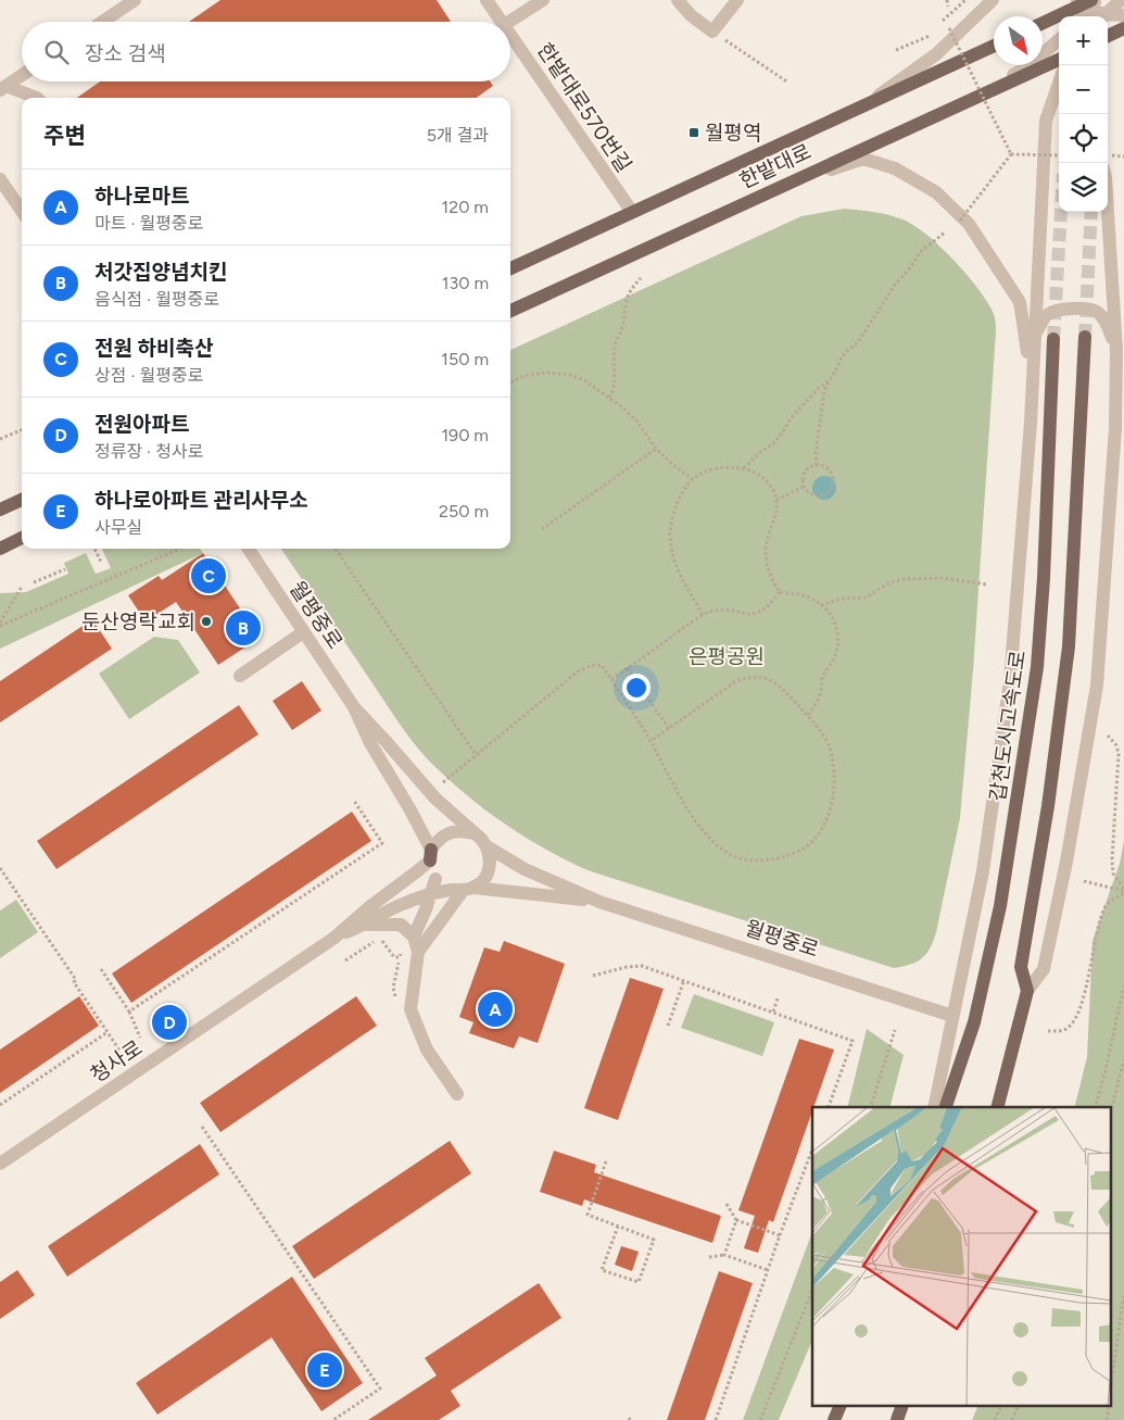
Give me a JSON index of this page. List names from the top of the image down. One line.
{"streets":{"main road":["한밭대로","갑천도시고속도로"],"street":["한밭대로570번길","월평중로","청사로"]},"parks":["은평공원"],"places":{"transit":["월평역"],"other":["둔산영락교회"]},"north":"bottom right","page":{"map_buttons":["+","−"],"search":"장소 검색","heading":["주변","5개 결과"],"list":[{"mark":"A","name":"하나로마트","note":"마트 · 월평중로","value":"120 m"},{"mark":"B","name":"처갓집양념치킨","note":"음식점 · 월평중로","value":"130 m"},{"mark":"C","name":"전원 하비축산","note":"상점 · 월평중로","value":"150 m"},{"mark":"D","name":"전원아파트","note":"정류장 · 청사로","value":"190 m"},{"mark":"E","name":"하나로아파트 관리사무소","note":"사무실","value":"250 m"}],"pins":["C","B","A","D","E"]}}
